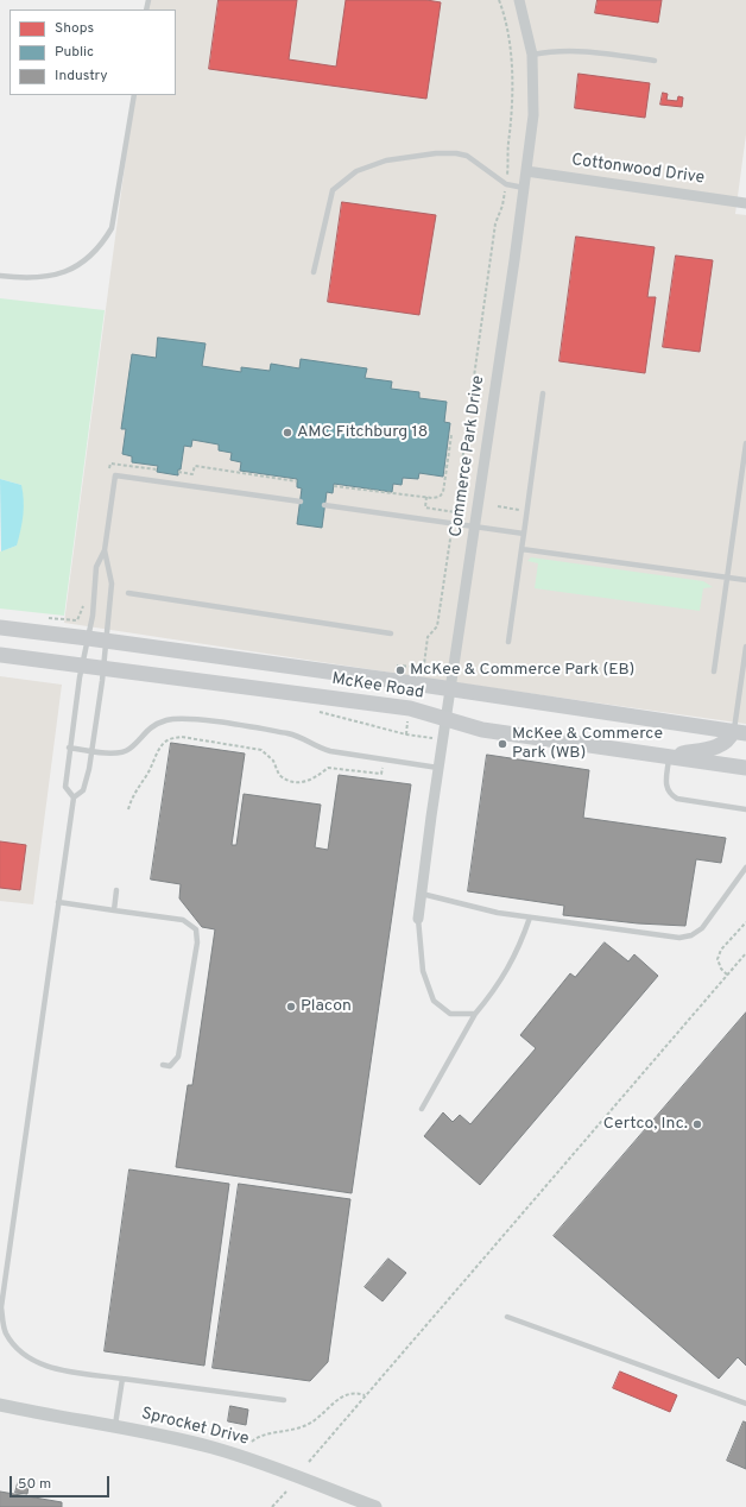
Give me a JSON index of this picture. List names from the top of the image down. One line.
{"streets":{"main road":["McKee Road"],"street":["Cottonwood Drive","Commerce Park Drive","Sprocket Drive"]},"crossings":[["Cottonwood Drive","Commerce Park Drive"],["Commerce Park Drive","McKee Road"]],"places":["AMC Fitchburg 18","McKee & Commerce Park (EB)","McKee & Commerce Park (WB)","Placon","Certco, Inc."],"legend":["Shops","Public","Industry"],"scale_bar":"50 m"}
